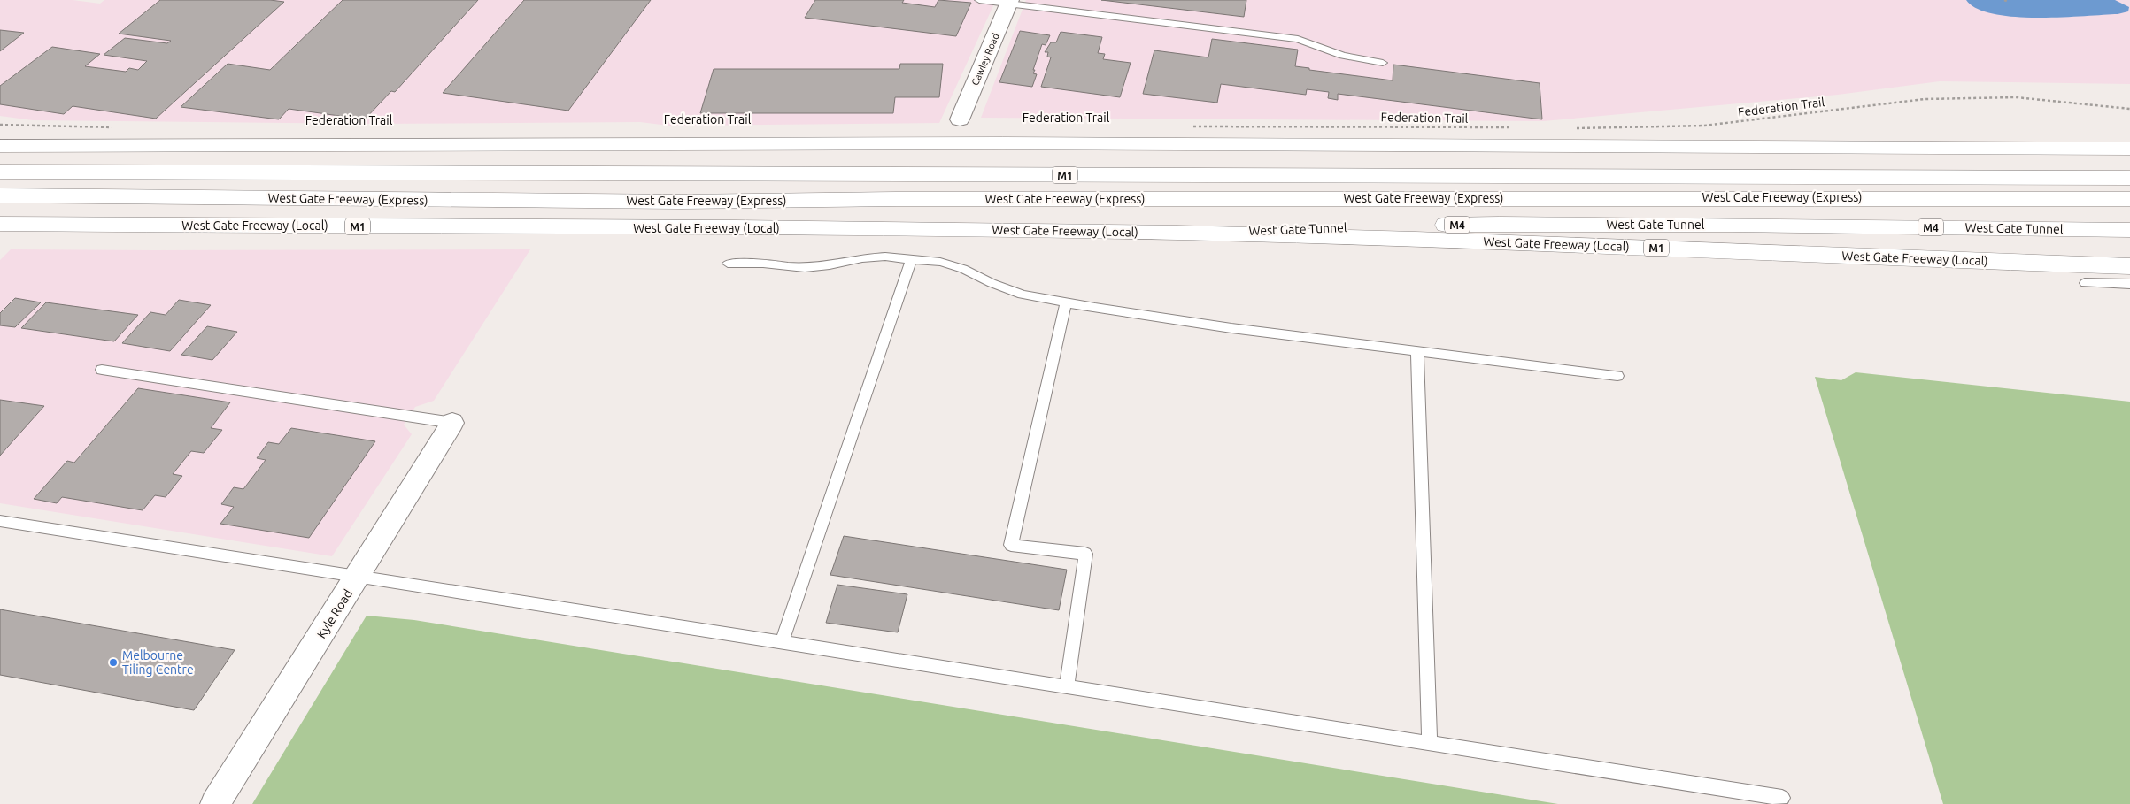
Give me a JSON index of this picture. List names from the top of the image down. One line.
{"streets":{"highway":["M1","West Gate Freeway (Express)","M4","West Gate Tunnel","West Gate Freeway (Local)"],"street":["Cawley Road","Kyle Road"],"path":["Federation Trail"]},"crossings":[["West Gate Tunnel","West Gate Freeway (Local)"]],"places":["Melbourne Tiling Centre"]}
